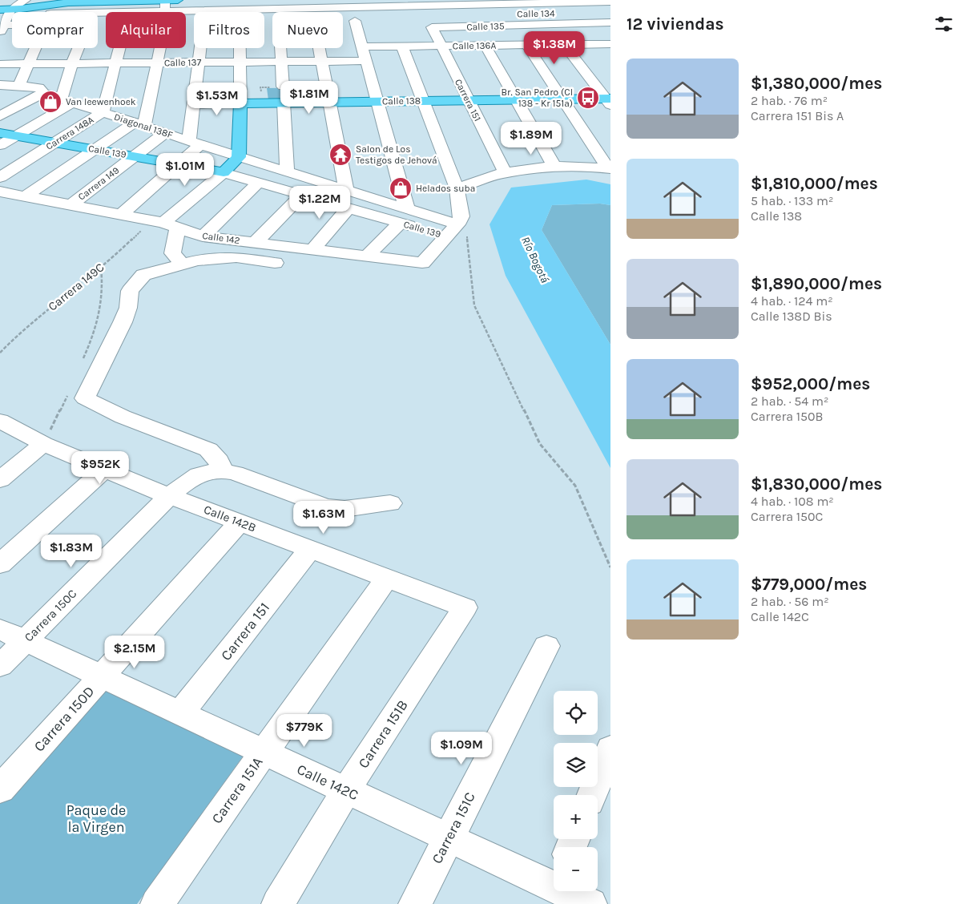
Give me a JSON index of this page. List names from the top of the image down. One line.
{"streets":{"main road":["Calle 138","Calle 139"],"street":["Calle 134","Calle 135","Calle 136A","Calle 137","Carrera 151","Diagonal 138F","Carrera 148A","Carrera 149","Calle 142","Calle 142B","Carrera 150C","Carrera 150D","Carrera 151B","Calle 142C","Carrera 151A","Carrera 151C"],"path":["Carrera 149C"]},"crossings":[["Calle 134","Calle 135"],["Calle 134","Calle 136A"],["Calle 134","Carrera 151"],["Calle 135","Calle 136A"],["Calle 135","Carrera 151"],["Calle 136A","Carrera 151"],["Calle 137","Carrera 148A"],["Carrera 151","Calle 138"],["Carrera 151","Calle 142B"],["Carrera 151","Calle 142C"],["Diagonal 138F","Carrera 148A"],["Diagonal 138F","Calle 139"],["Diagonal 138F","Carrera 149"],["Carrera 148A","Calle 139"],["Calle 139","Carrera 149"],["Calle 139","Calle 142"],["Carrera 149","Calle 142"],["Calle 142","Carrera 149C"],["Calle 142B","Carrera 150C"],["Calle 142B","Carrera 150D"],["Calle 142B","Carrera 151B"],["Calle 142B","Carrera 151A"],["Carrera 150C","Calle 142C"],["Carrera 150D","Calle 142C"],["Carrera 151B","Calle 142C"],["Calle 142C","Carrera 151A"],["Calle 142C","Carrera 151C"]],"water":["Río Bogotá"],"parks":["Paque de la Virgen"],"places":{"bus stop":["Br. San Pedro (Cl 138 - Kr 151a)"],"shop":["Van leewenhoek","Helados suba"],"temple":["Salon de Los Testigos de Jehová"]},"page":{"heading":"12 viviendas","chip":["Comprar","Alquilar","Filtros","Nuevo"],"price":["$1.38M","$1.81M","$1.53M","$1.89M","$1.01M","$1.22M","$952K","$1.63M","$1.83M","$2.15M","$779K","$1.09M"],"list":[{"name":"$1,380,000/mes","note":"2 hab. · 76 m² · Carrera 151 Bis A"},{"name":"$1,810,000/mes","note":"5 hab. · 133 m² · Calle 138"},{"name":"$1,890,000/mes","note":"4 hab. · 124 m² · Calle 138D Bis"},{"name":"$952,000/mes","note":"2 hab. · 54 m² · Carrera 150B"},{"name":"$1,830,000/mes","note":"4 hab. · 108 m² · Carrera 150C"},{"name":"$779,000/mes","note":"2 hab. · 56 m² · Calle 142C"}],"map_buttons":["+","−"]}}
